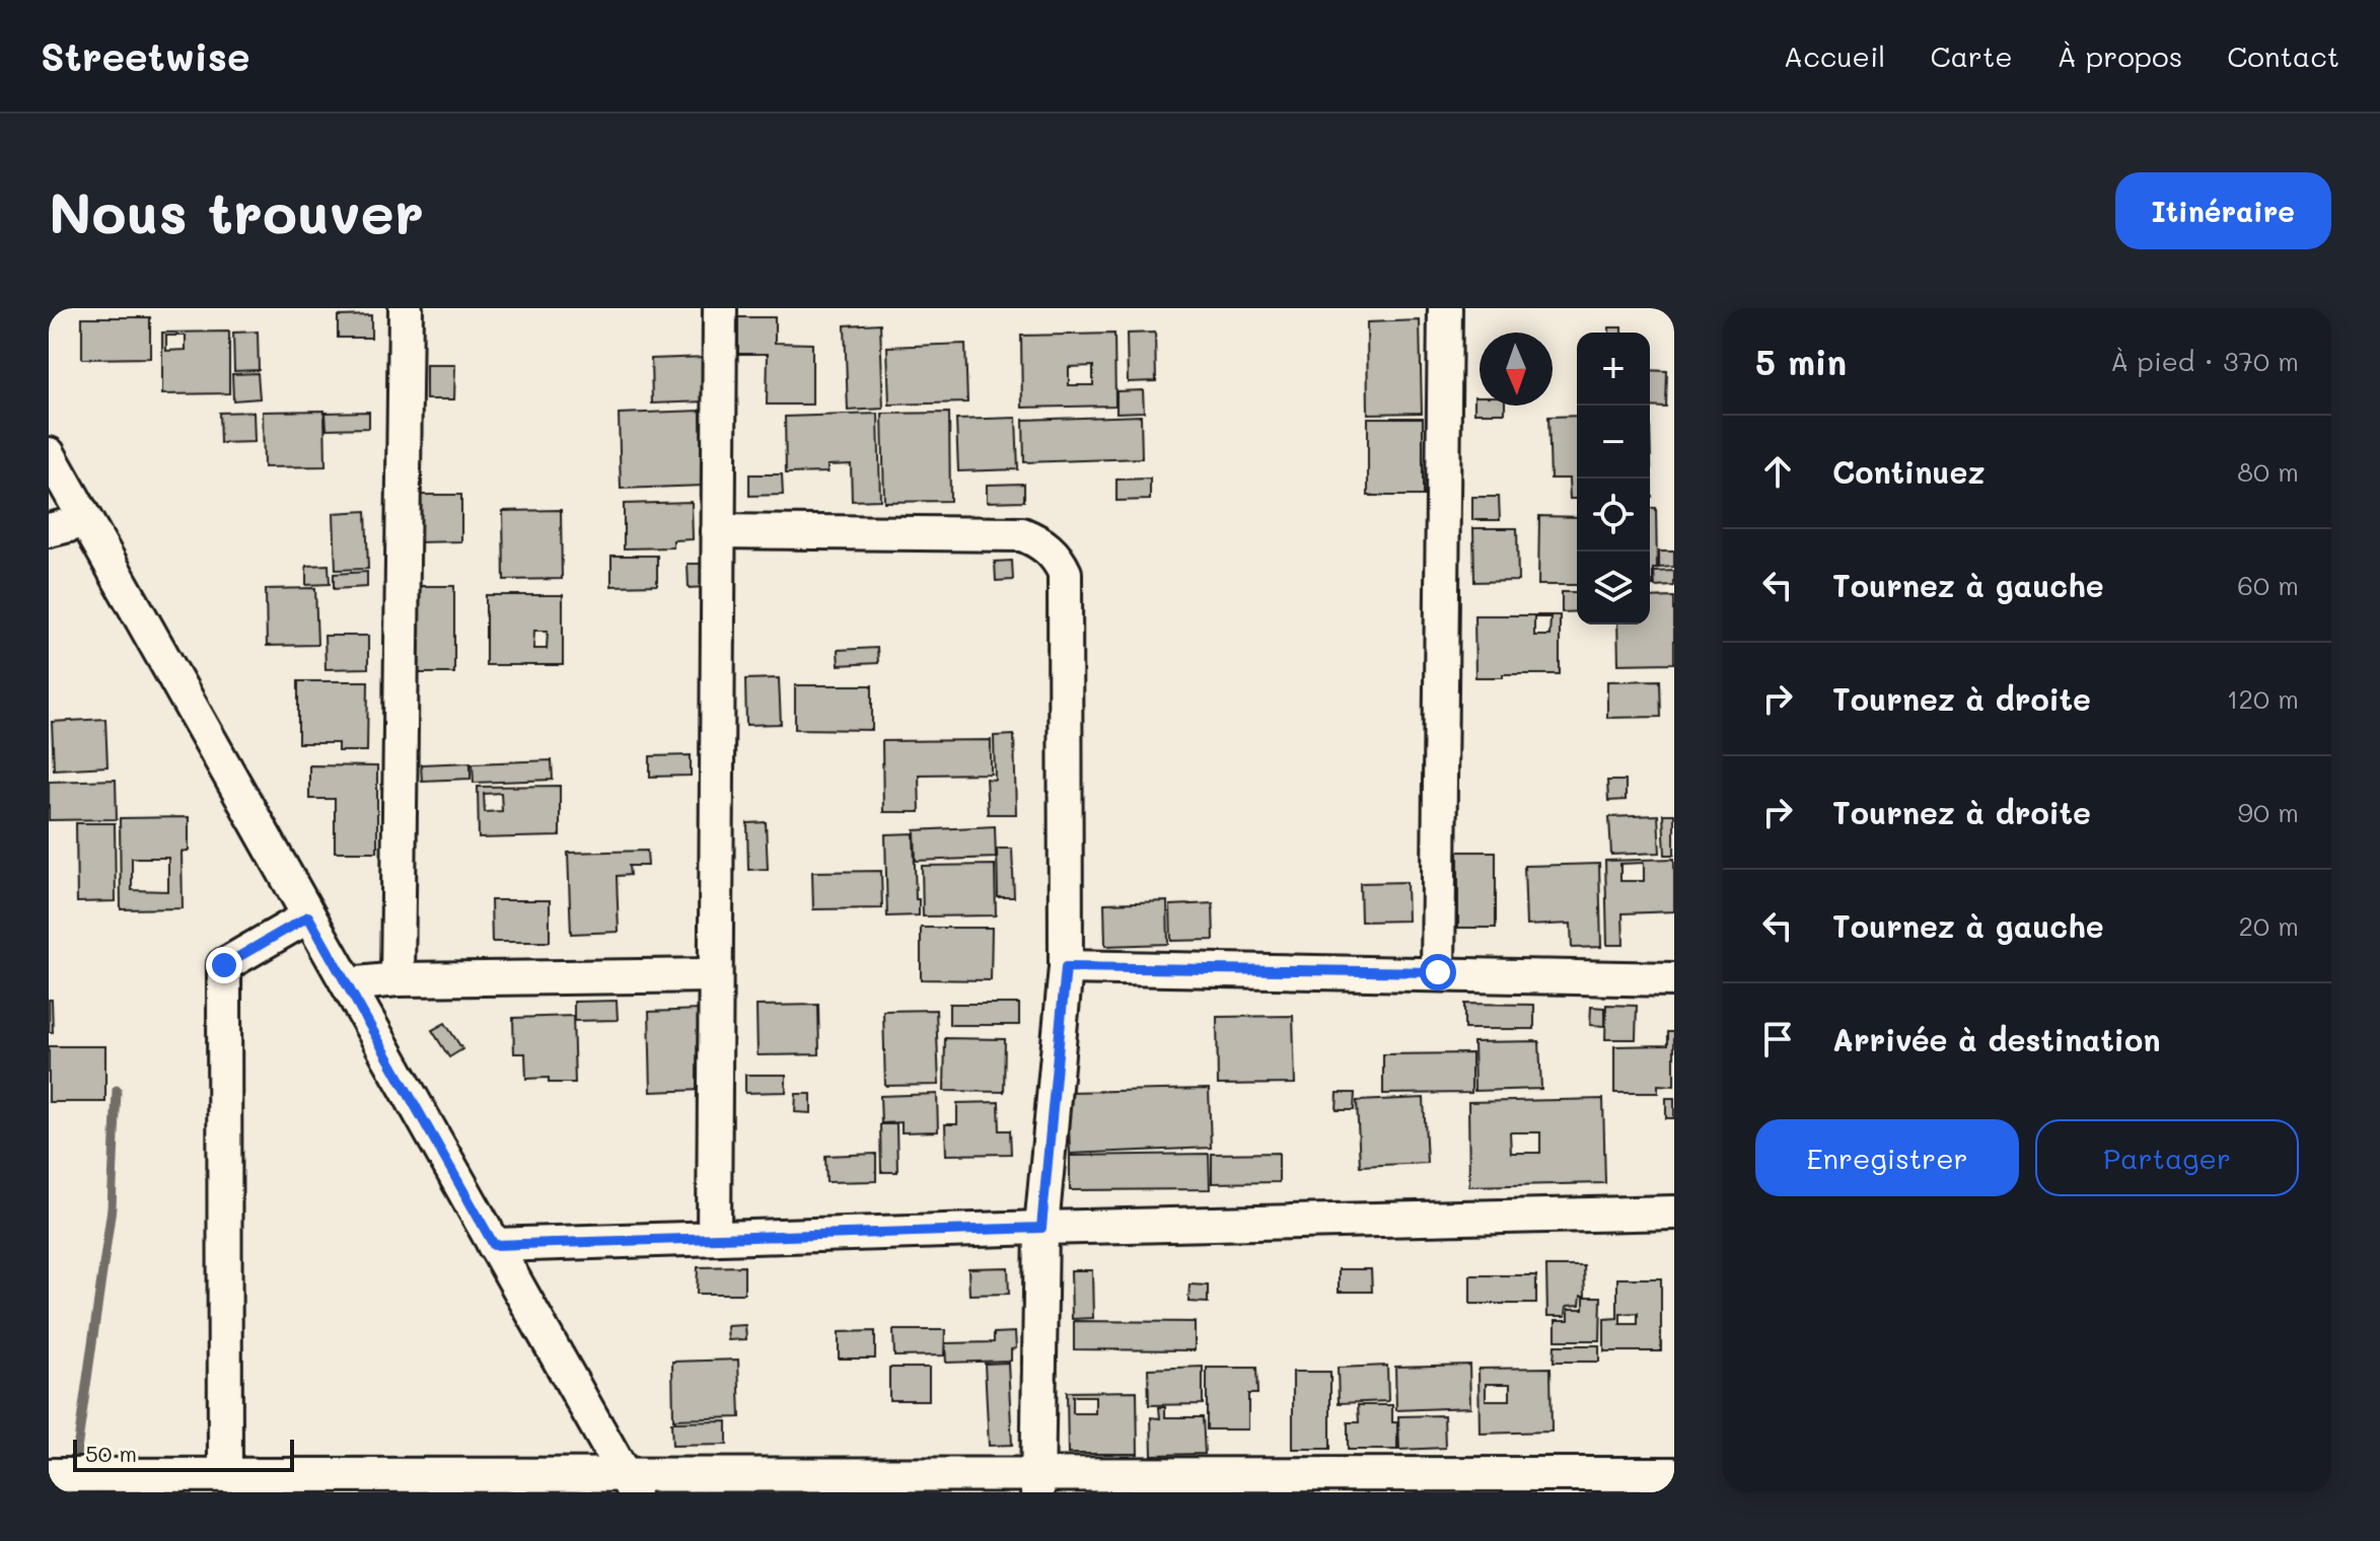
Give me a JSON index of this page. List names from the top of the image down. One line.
{"scale_bar":"50 m","north":"bottom","page":{"header":"Streetwise","nav":["Accueil","Carte","À propos","Contact"],"buttons":["Itinéraire",["Enregistrer","Partager"]],"title":"Nous trouver","heading":["5 min","À pied · 370 m"],"map_buttons":["+","−"],"list":[["Continuez","80 m"],["Tournez à gauche","60 m"],["Tournez à droite","120 m"],["Tournez à droite","90 m"],["Tournez à gauche","20 m"],"Arrivée à destination"],"scale":"50 m"}}
